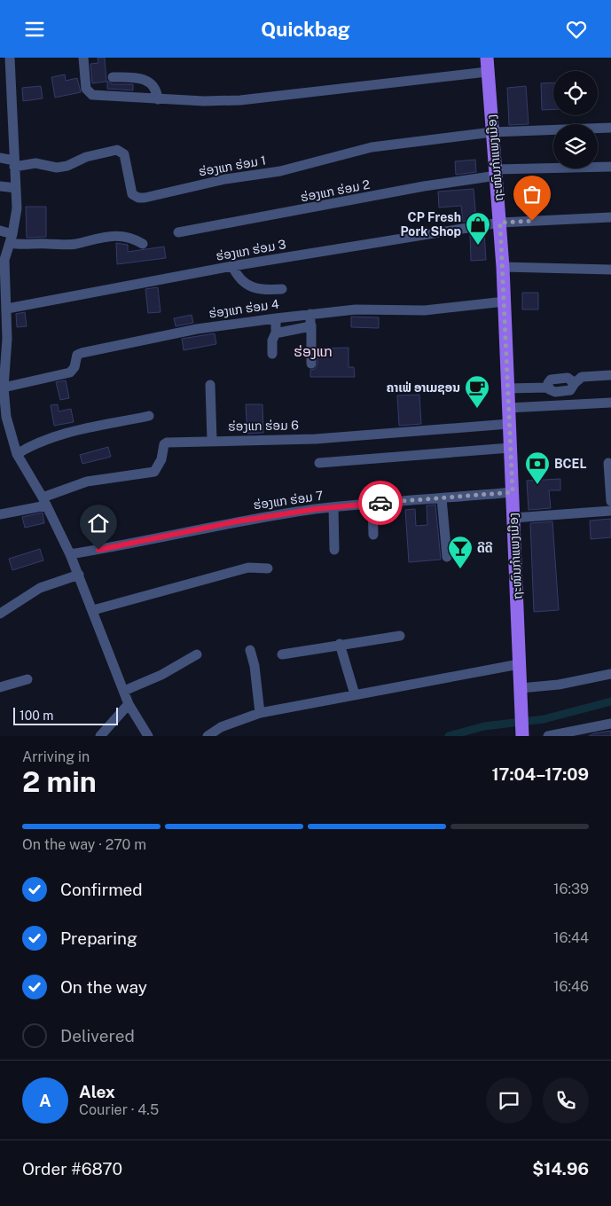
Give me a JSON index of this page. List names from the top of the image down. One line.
{"streets":{"main road":["ຖະໜົນກຳແພງເມືອງ"],"street":["ຮ່ອງແກ ຮ່ອມ 1","ຮ່ອງແກ ຮ່ອມ 2","ຮ່ອງແກ ຮ່ອມ 3","ຮ່ອງແກ ຮ່ອມ 4","ຮ່ອງແກ ຮ່ອມ 6","ຮ່ອງແກ ຮ່ອມ 7"]},"crossings":[["ຖະໜົນກຳແພງເມືອງ","ຮ່ອງແກ ຮ່ອມ 1"],["ຖະໜົນກຳແພງເມືອງ","ຮ່ອງແກ ຮ່ອມ 2"],["ຖະໜົນກຳແພງເມືອງ","ຮ່ອງແກ ຮ່ອມ 3"],["ຖະໜົນກຳແພງເມືອງ","ຮ່ອງແກ ຮ່ອມ 4"],["ຖະໜົນກຳແພງເມືອງ","ຮ່ອງແກ ຮ່ອມ 6"],["ຖະໜົນກຳແພງເມືອງ","ຮ່ອງແກ ຮ່ອມ 7"]],"districts":["ຮ່ອງແກ"],"places":{"shop":["CP Fresh Pork Shop"],"cafe":["ຄາເຟ່ ອາເມຊອນ"],"bank":["BCEL"],"bar":["ດີດີ"]},"scale_bar":"100 m","page":{"header":"Quickbag","scale":"100 m","heading":["2 min","Arriving in","17:04–17:09"],"panel":["Alex","Courier · 4.5","Order #6870","$14.96"],"bar":"On the way · 270 m","list":[["Confirmed","16:39"],["Preparing","16:44"],["On the way","16:46"],"Delivered"],"round":"A"}}
